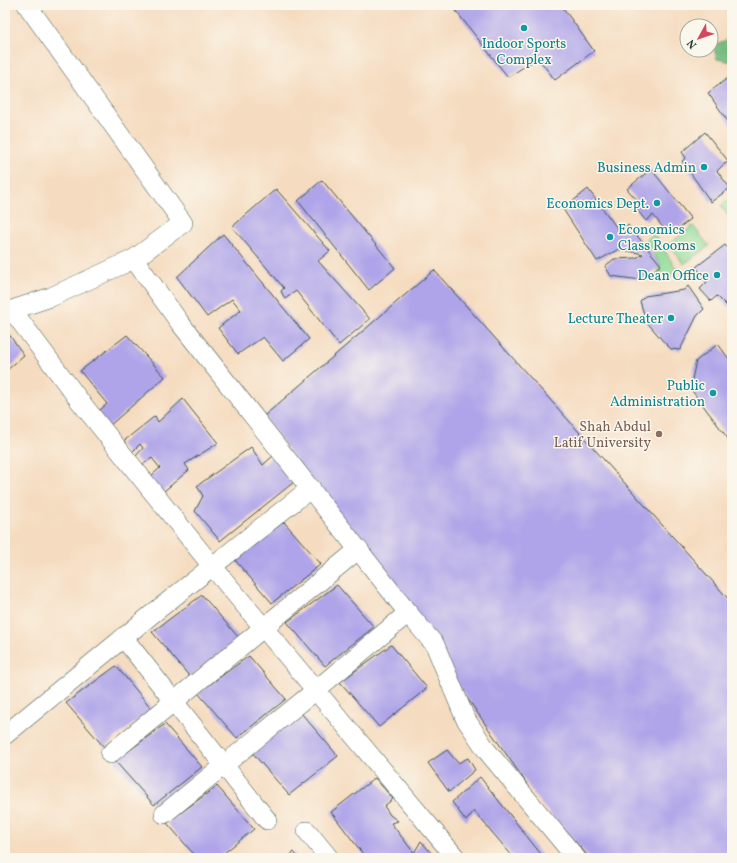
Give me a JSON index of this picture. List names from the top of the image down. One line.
{"places":["Indoor Sports Complex","Business Admin","Economics Dept.","Economics Class Rooms","Dean Office","Lecture Theater","Public Administration","Shah Abdul Latif University"],"north":"bottom left"}
